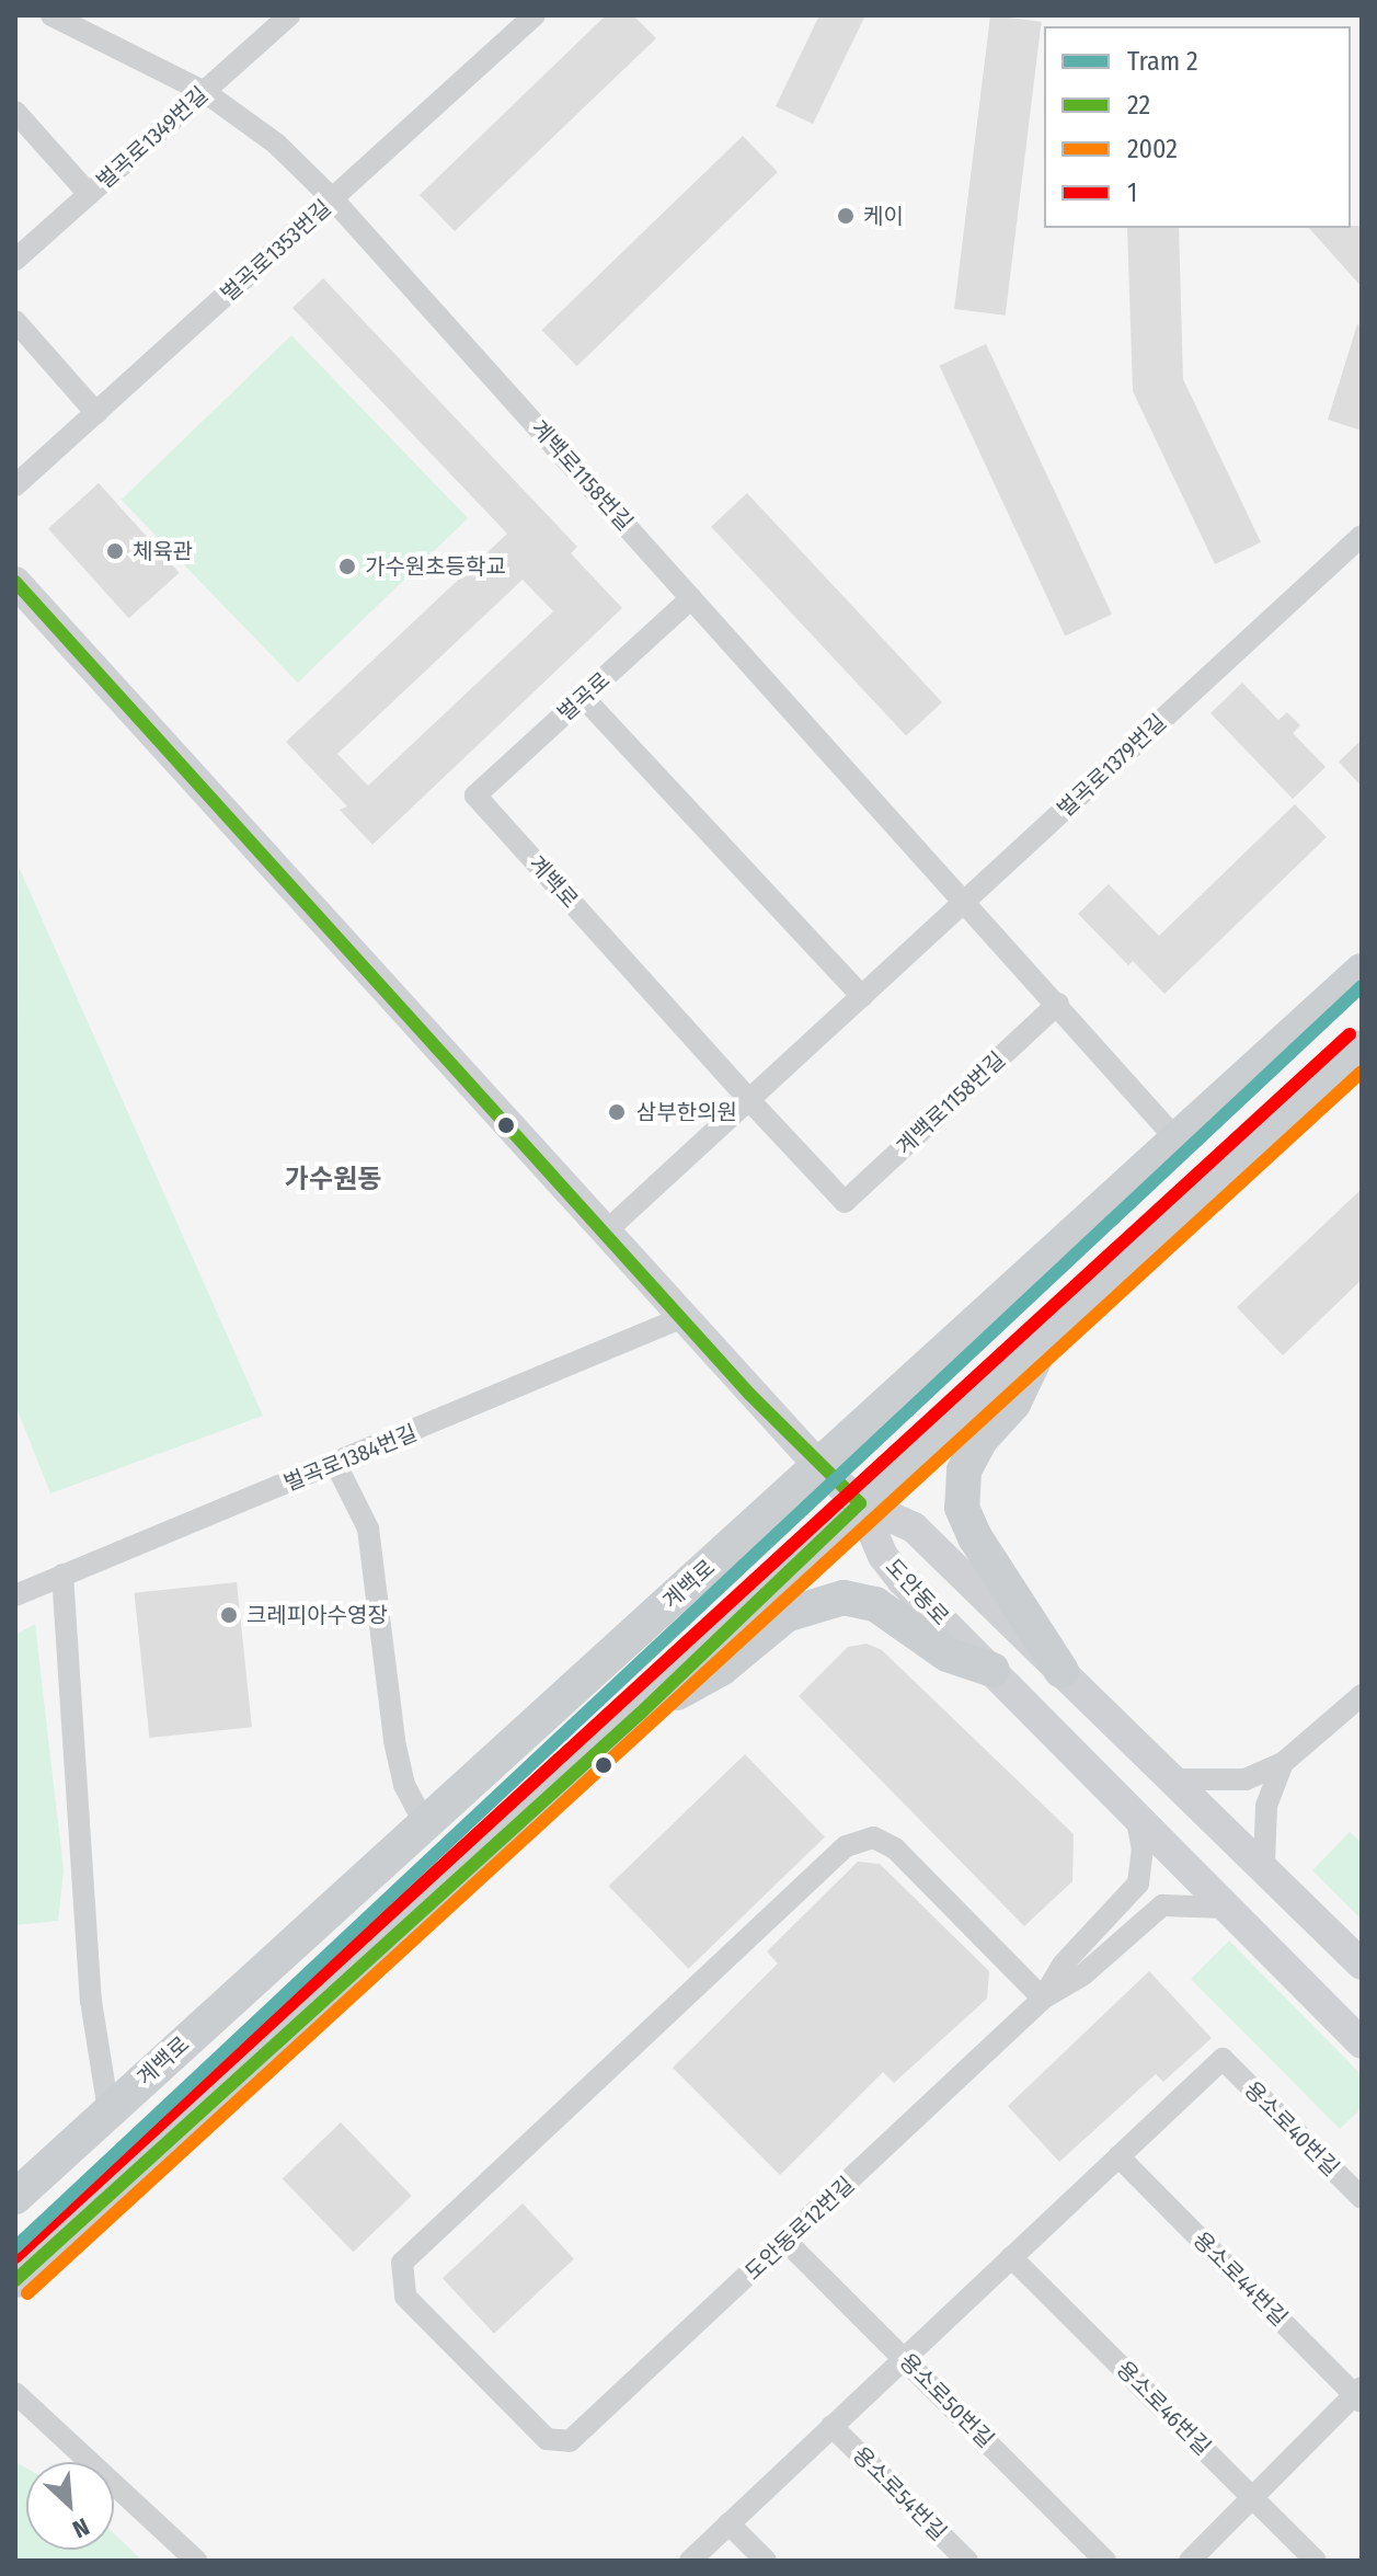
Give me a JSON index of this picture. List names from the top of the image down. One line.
{"streets":{"main road":["계백로","도안동로"],"street":["벌곡로1349번길","벌곡로1353번길","계백로1158번길","벌곡로","벌곡로1379번길","벌곡로1384번길","용소로40번길","도안동로12번길","용소로44번길","용소로50번길","용소로46번길","용소로54번길"]},"crossings":[["벌곡로1349번길","계백로1158번길"],["벌곡로1353번길","계백로1158번길"],["계백로1158번길","벌곡로"],["계백로1158번길","벌곡로1379번길"],["계백로1158번길","계백로"],["벌곡로","계백로"],["벌곡로1379번길","계백로"],["용소로40번길","용소로44번길"],["도안동로12번길","용소로50번길"]],"districts":["가수원동"],"places":["케이","체육관","가수원초등학교","삼부한의원","크레피아수영장"],"lines":["transit line 22","tram line 2","transit line 1","transit line 2002"],"legend":["Tram 2","22","2002","1"],"north":"bottom right"}
